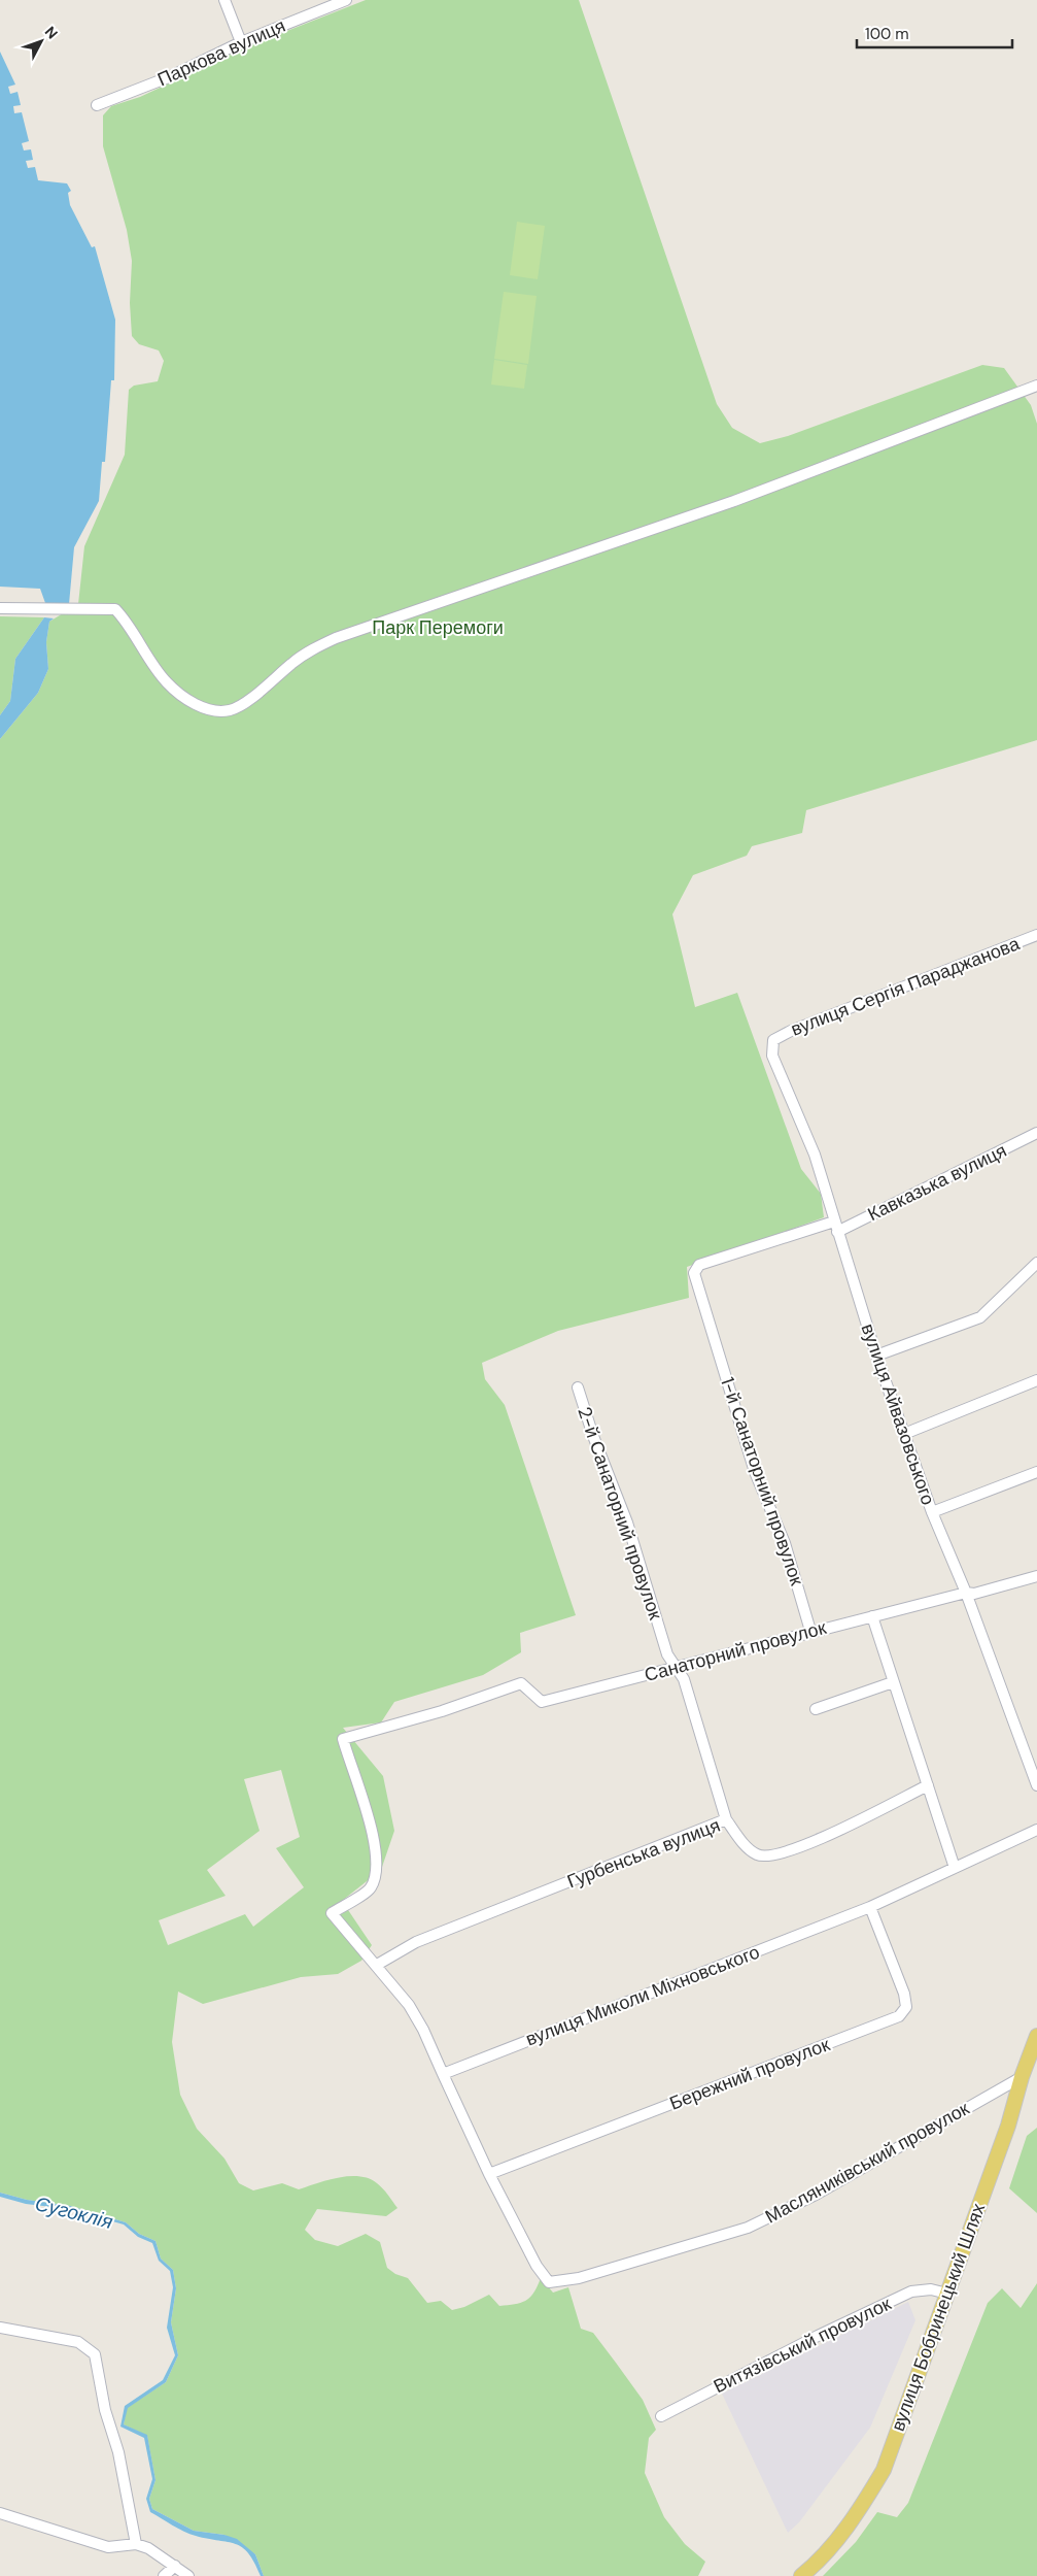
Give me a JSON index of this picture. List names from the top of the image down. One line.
{"streets":{"main road":["вулиця Бобринецький Шлях"],"street":["Паркова вулиця","вулиця Сергія Параджанова","Кавказька вулиця","вулиця Айвазовського","1-й Санаторний провулок","2-й Санаторний провулок","Санаторний провулок","Гурбенська вулиця","вулиця Миколи Міхновського","Бережний провулок","Масляниківський провулок","Витязівський провулок"]},"crossings":[["вулиця Сергія Параджанова","вулиця Айвазовського"],["Кавказька вулиця","вулиця Айвазовського"],["Кавказька вулиця","1-й Санаторний провулок"],["вулиця Айвазовського","Санаторний провулок"],["1-й Санаторний провулок","Санаторний провулок"],["2-й Санаторний провулок","Санаторний провулок"],["2-й Санаторний провулок","Гурбенська вулиця"],["Санаторний провулок","Гурбенська вулиця"],["вулиця Миколи Міхновського","Бережний провулок"],["Бережний провулок","Масляниківський провулок"],["Масляниківський провулок","вулиця Бобринецький Шлях"],["вулиця Бобринецький Шлях","Витязівський провулок"]],"water":["Сугоклія"],"parks":["Парк Перемоги"],"scale_bar":"100 m","north":"top right"}
